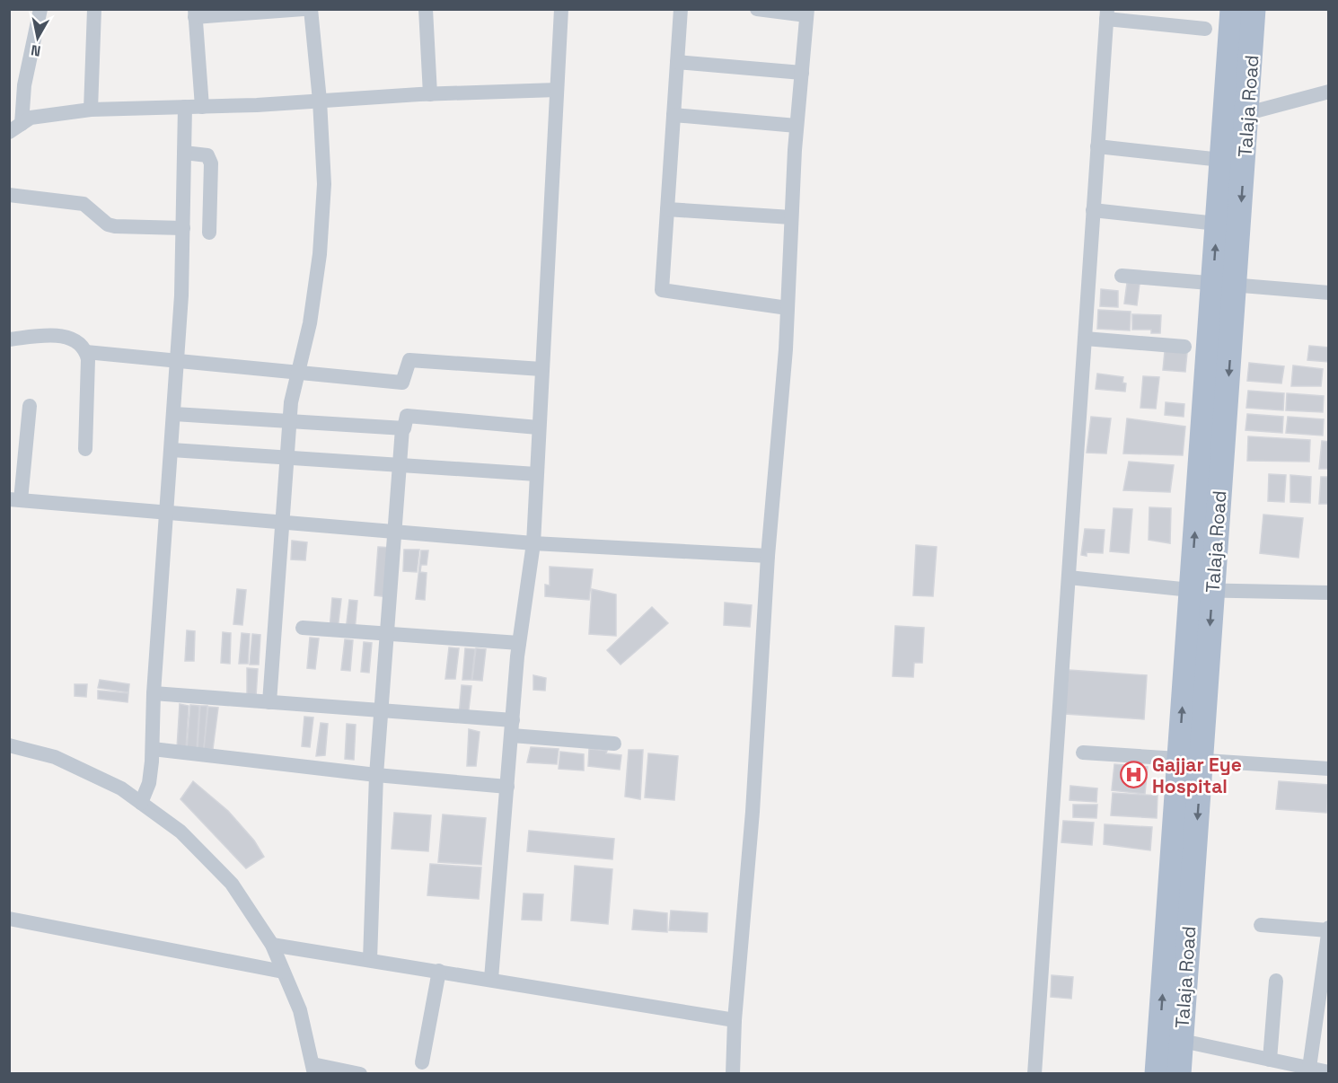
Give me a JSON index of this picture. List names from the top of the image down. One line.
{"streets":{"main road":["Talaja Road"]},"places":{"hospital":["Gajjar Eye Hospital"]},"north":"bottom"}
